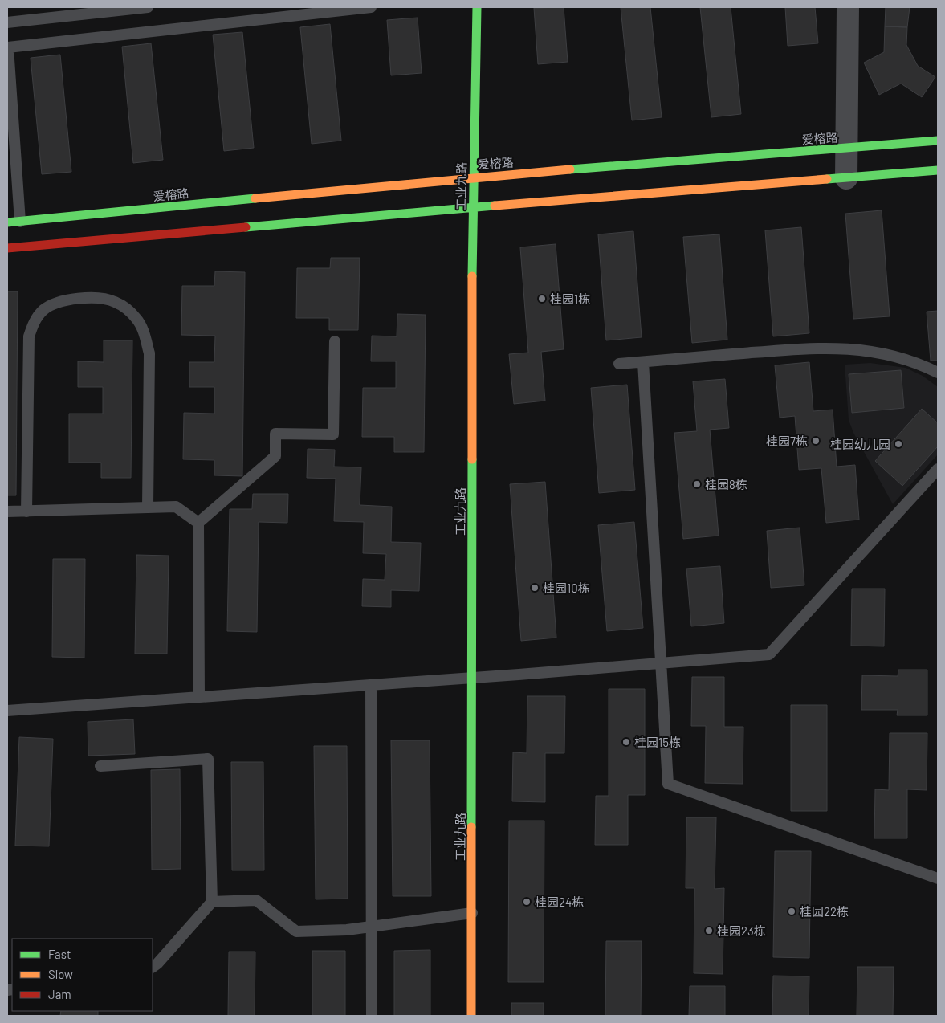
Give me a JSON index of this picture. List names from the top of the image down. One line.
{"streets":{"street":["爱榕路","工业九路"]},"crossings":[["爱榕路","工业九路"]],"places":["桂园1栋","桂园7栋","桂园幼儿园","桂园8栋","桂园10栋","桂园15栋","桂园24栋","桂园22栋","桂园23栋"],"legend":["Fast","Slow","Jam"]}
